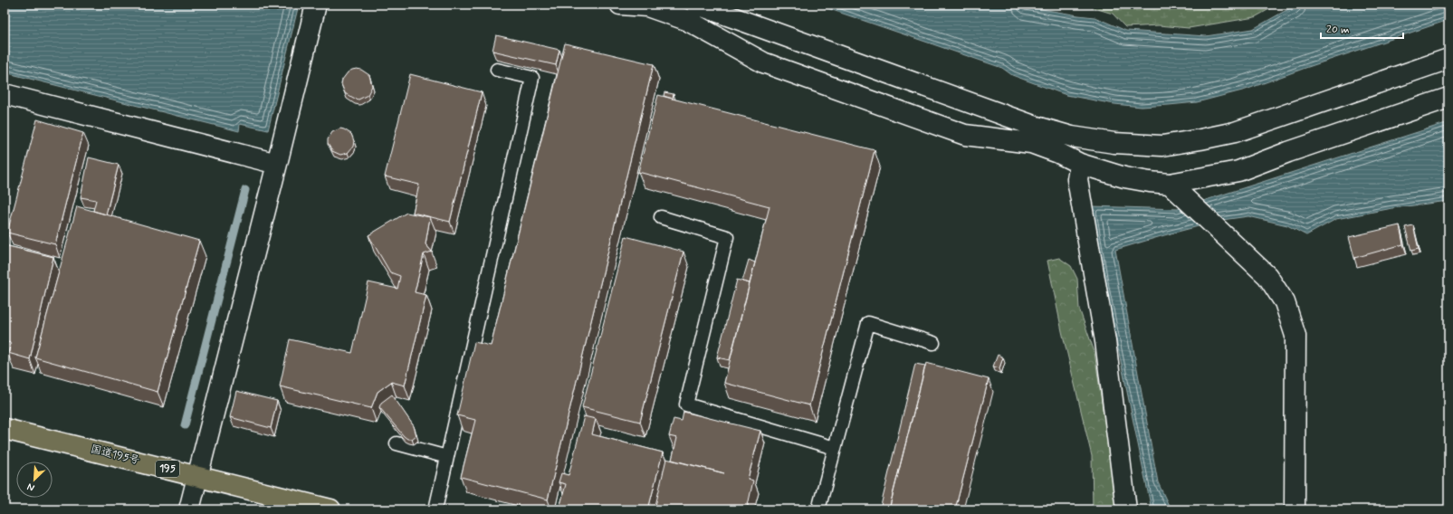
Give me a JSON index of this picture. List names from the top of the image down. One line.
{"streets":{"highway":["国道195号","195"]},"scale_bar":"20 m","north":"bottom left"}
